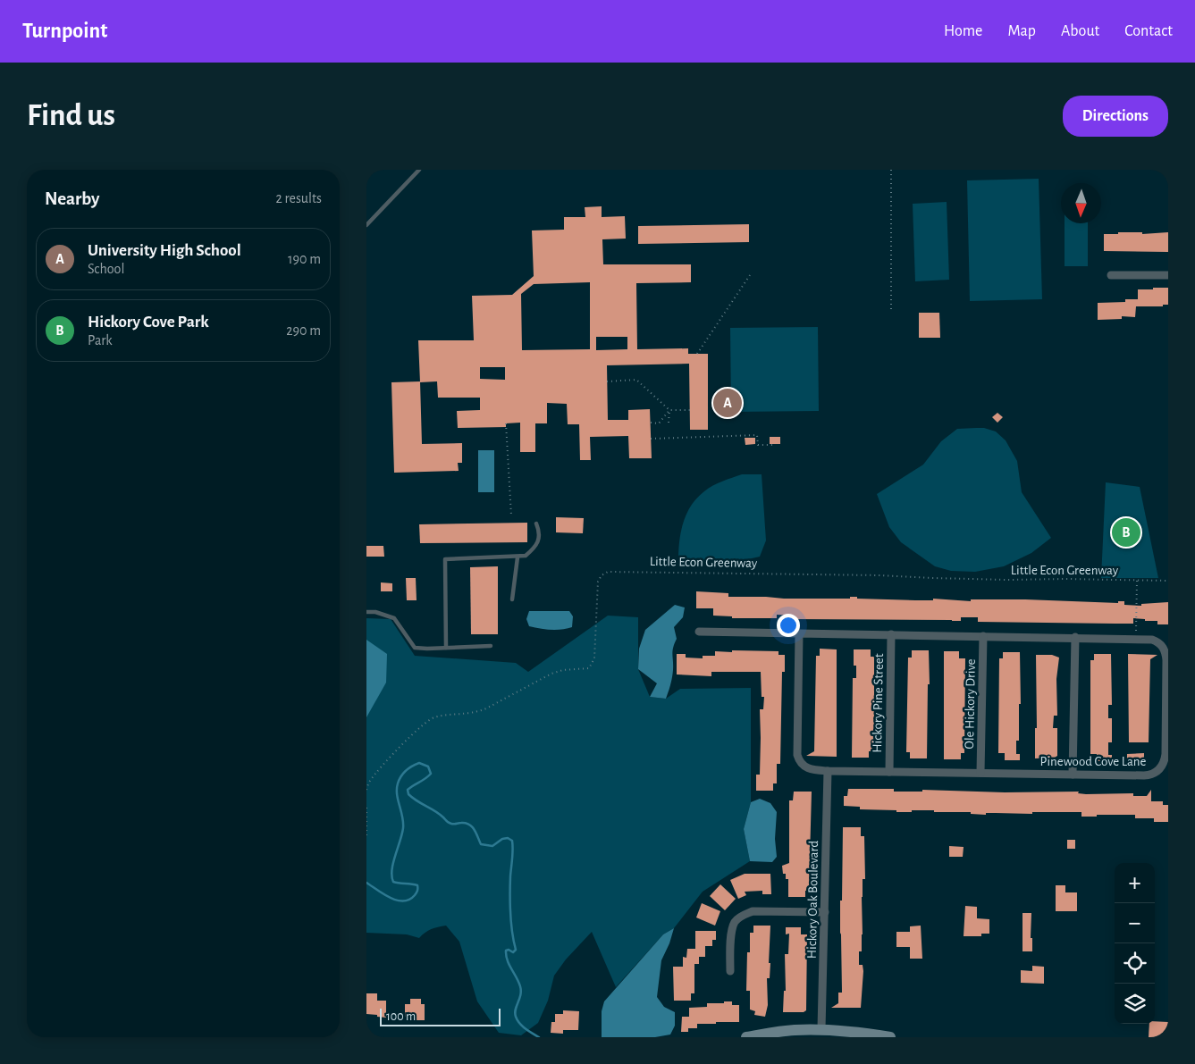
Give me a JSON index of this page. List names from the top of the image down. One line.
{"streets":{"street":["Hickory Pine Street","Ole Hickory Drive","Pinewood Cove Lane","Hickory Oak Boulevard"],"path":["Little Econ Greenway"]},"crossings":[["Hickory Pine Street","Pinewood Cove Lane"],["Ole Hickory Drive","Pinewood Cove Lane"],["Pinewood Cove Lane","Hickory Oak Boulevard"]],"scale_bar":"100 m","north":"bottom","page":{"header":"Turnpoint","nav":["Home","Map","About","Contact"],"buttons":"Directions","title":"Find us","heading":["Nearby","2 results"],"list":[{"mark":"A","name":"University High School","note":"School","value":"190 m"},{"mark":"B","name":"Hickory Cove Park","note":"Park","value":"290 m"}],"pins":["A","B"],"map_buttons":["+","−"],"scale":"100 m"}}
